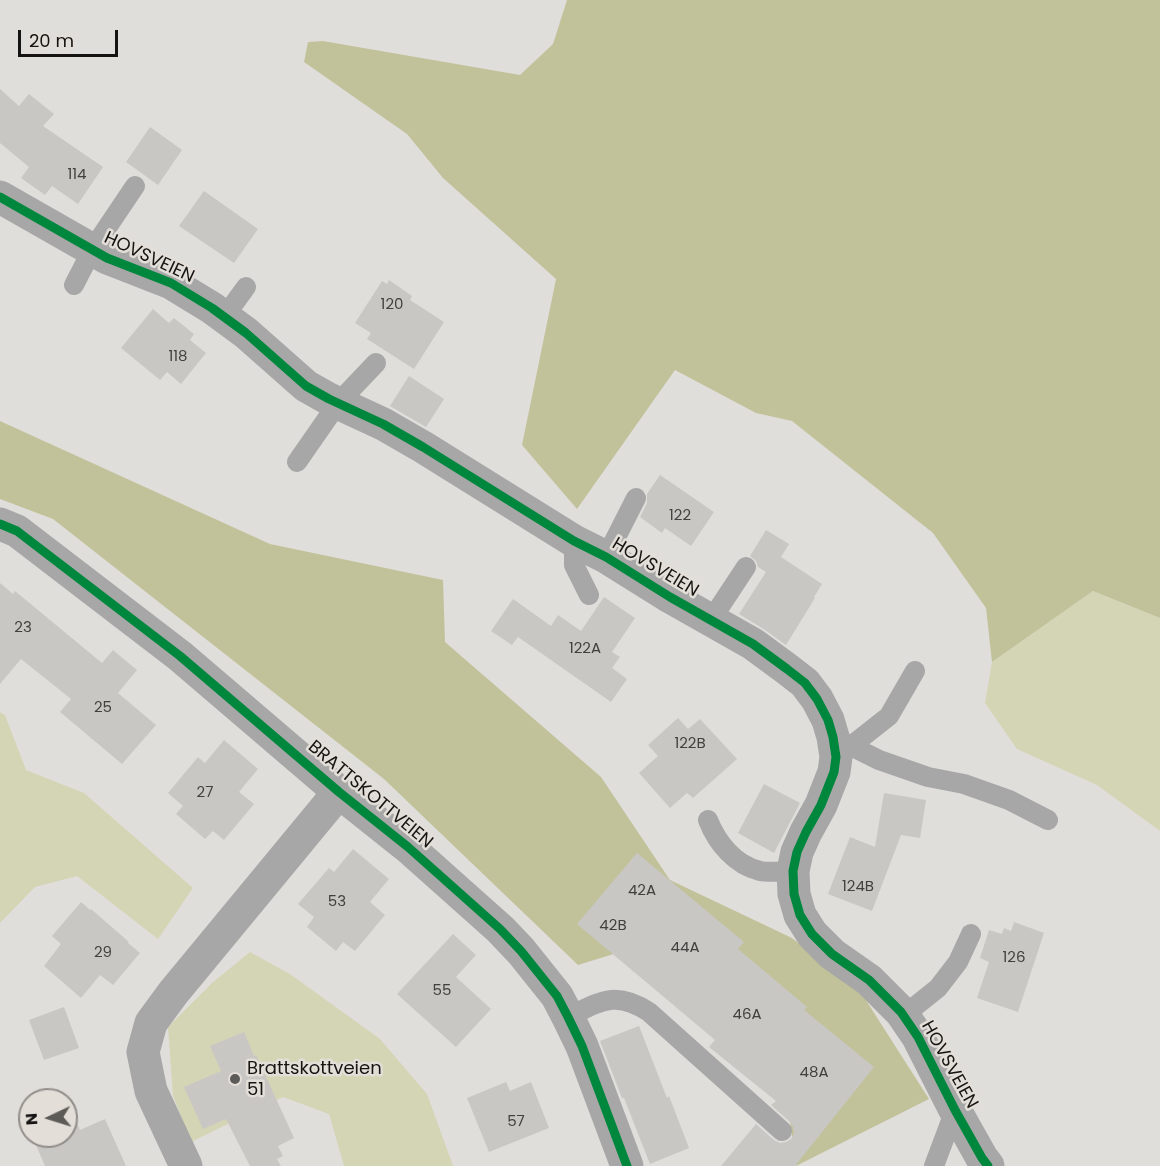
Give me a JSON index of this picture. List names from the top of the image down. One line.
{"streets":{"street":["HOVSVEIEN","BRATTSKOTTVEIEN"]},"places":["Brattskottveien 51"],"house_numbers":["114","120","118","122","23","122A","25","122B","27","124B","42A","53","42B","44A","29","126","55","46A","48A","57"],"scale_bar":"20 m","north":"left"}
